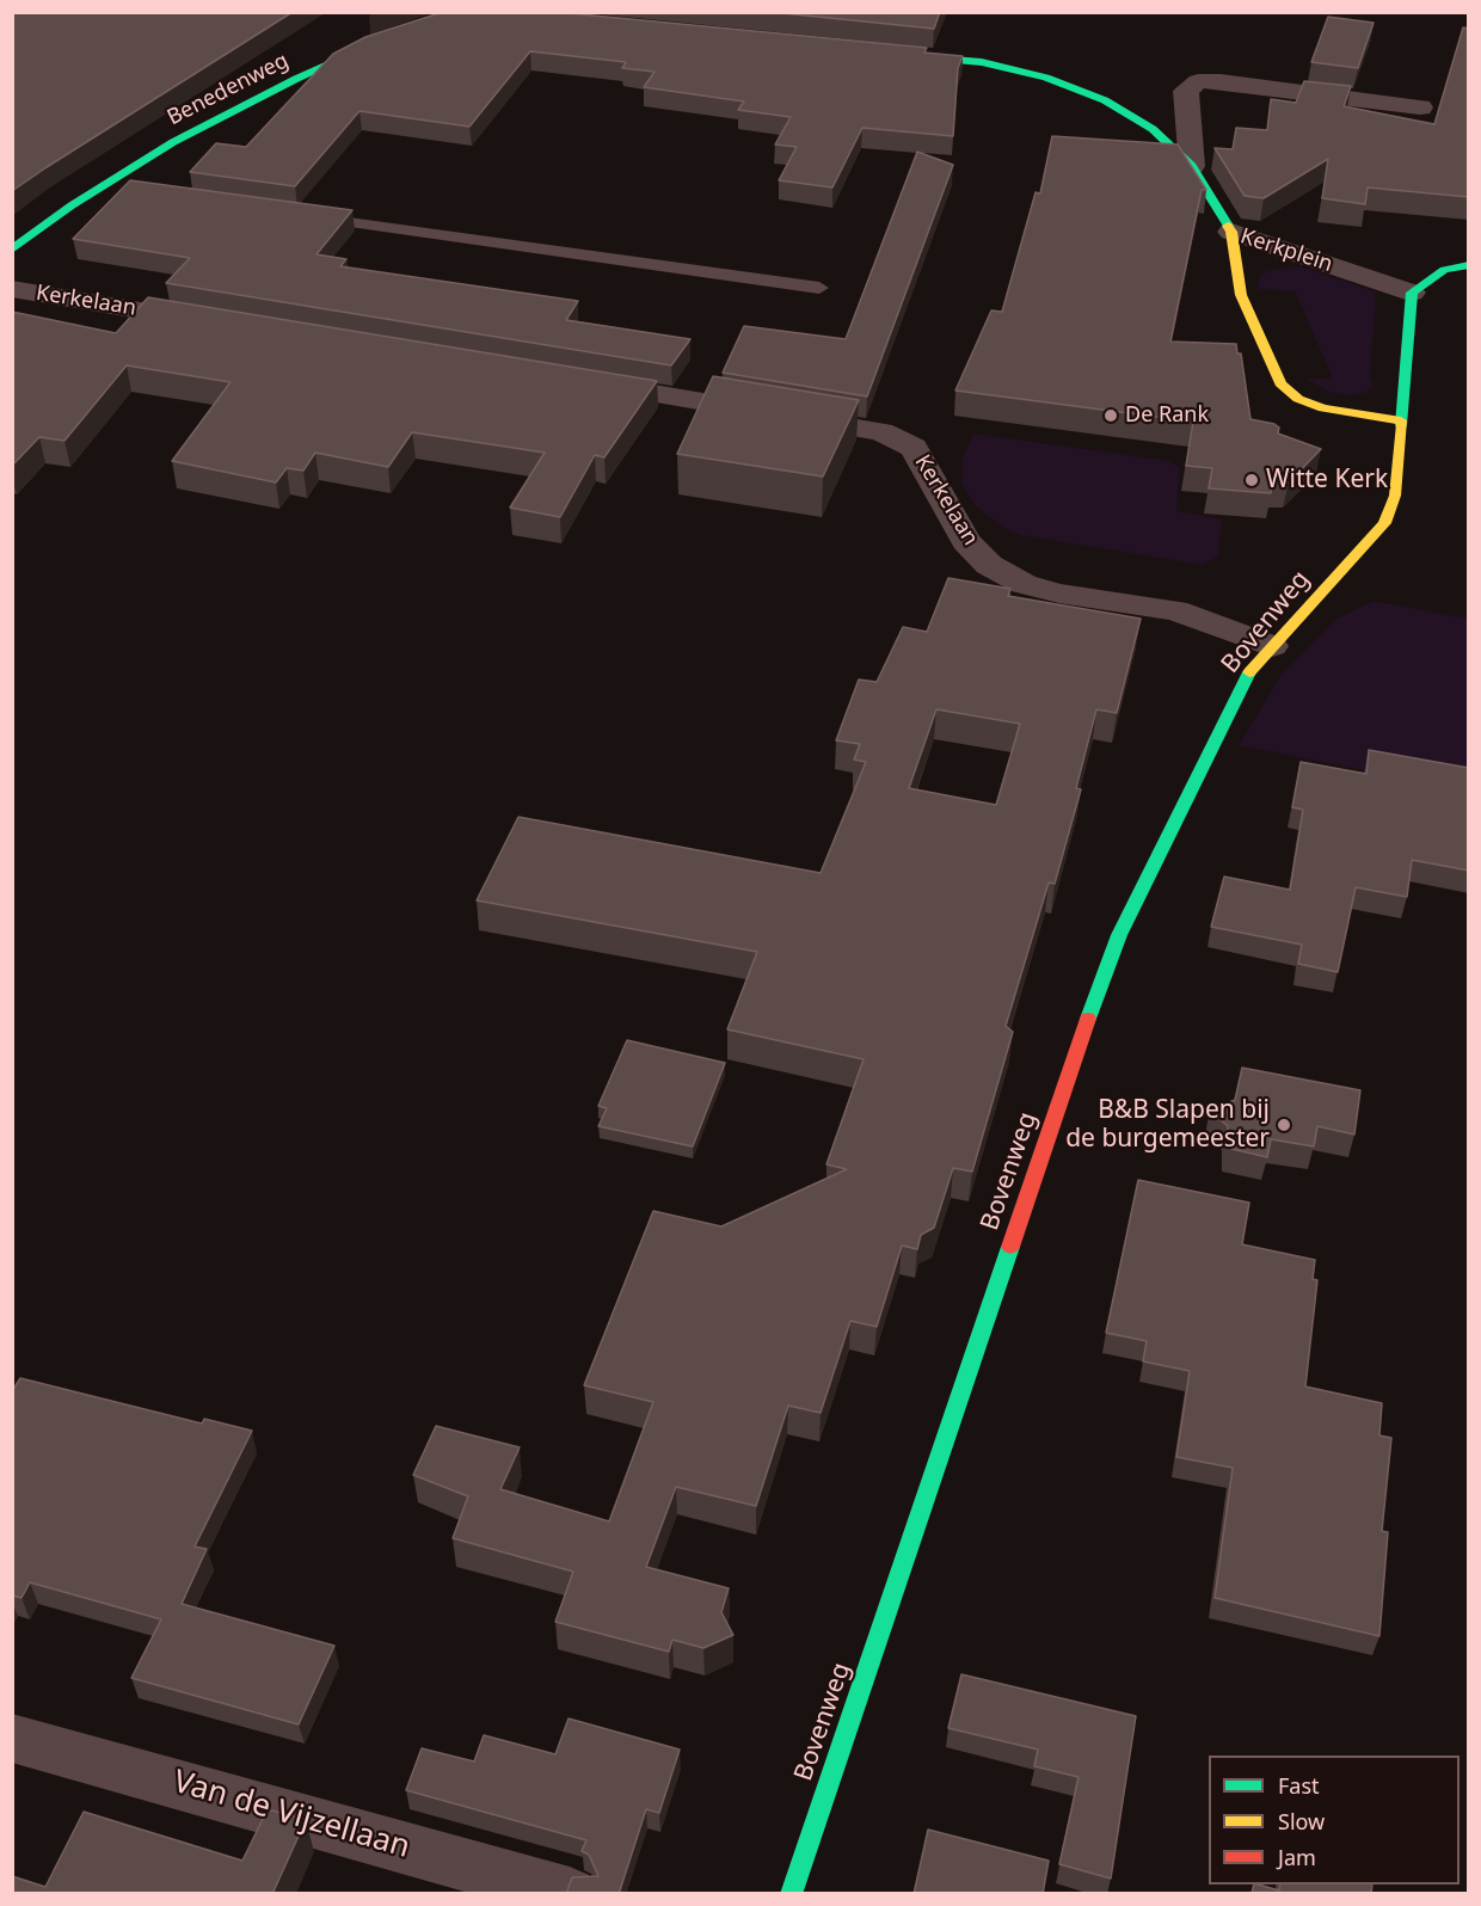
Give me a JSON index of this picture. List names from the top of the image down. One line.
{"streets":{"street":["Benedenweg","Kerkplein","Kerkelaan","Bovenweg","Van de Vijzellaan"]},"crossings":[["Kerkplein","Bovenweg"],["Kerkelaan","Bovenweg"]],"places":["De Rank","Witte Kerk","B&B Slapen bij de burgemeester"],"legend":["Fast","Slow","Jam"]}
